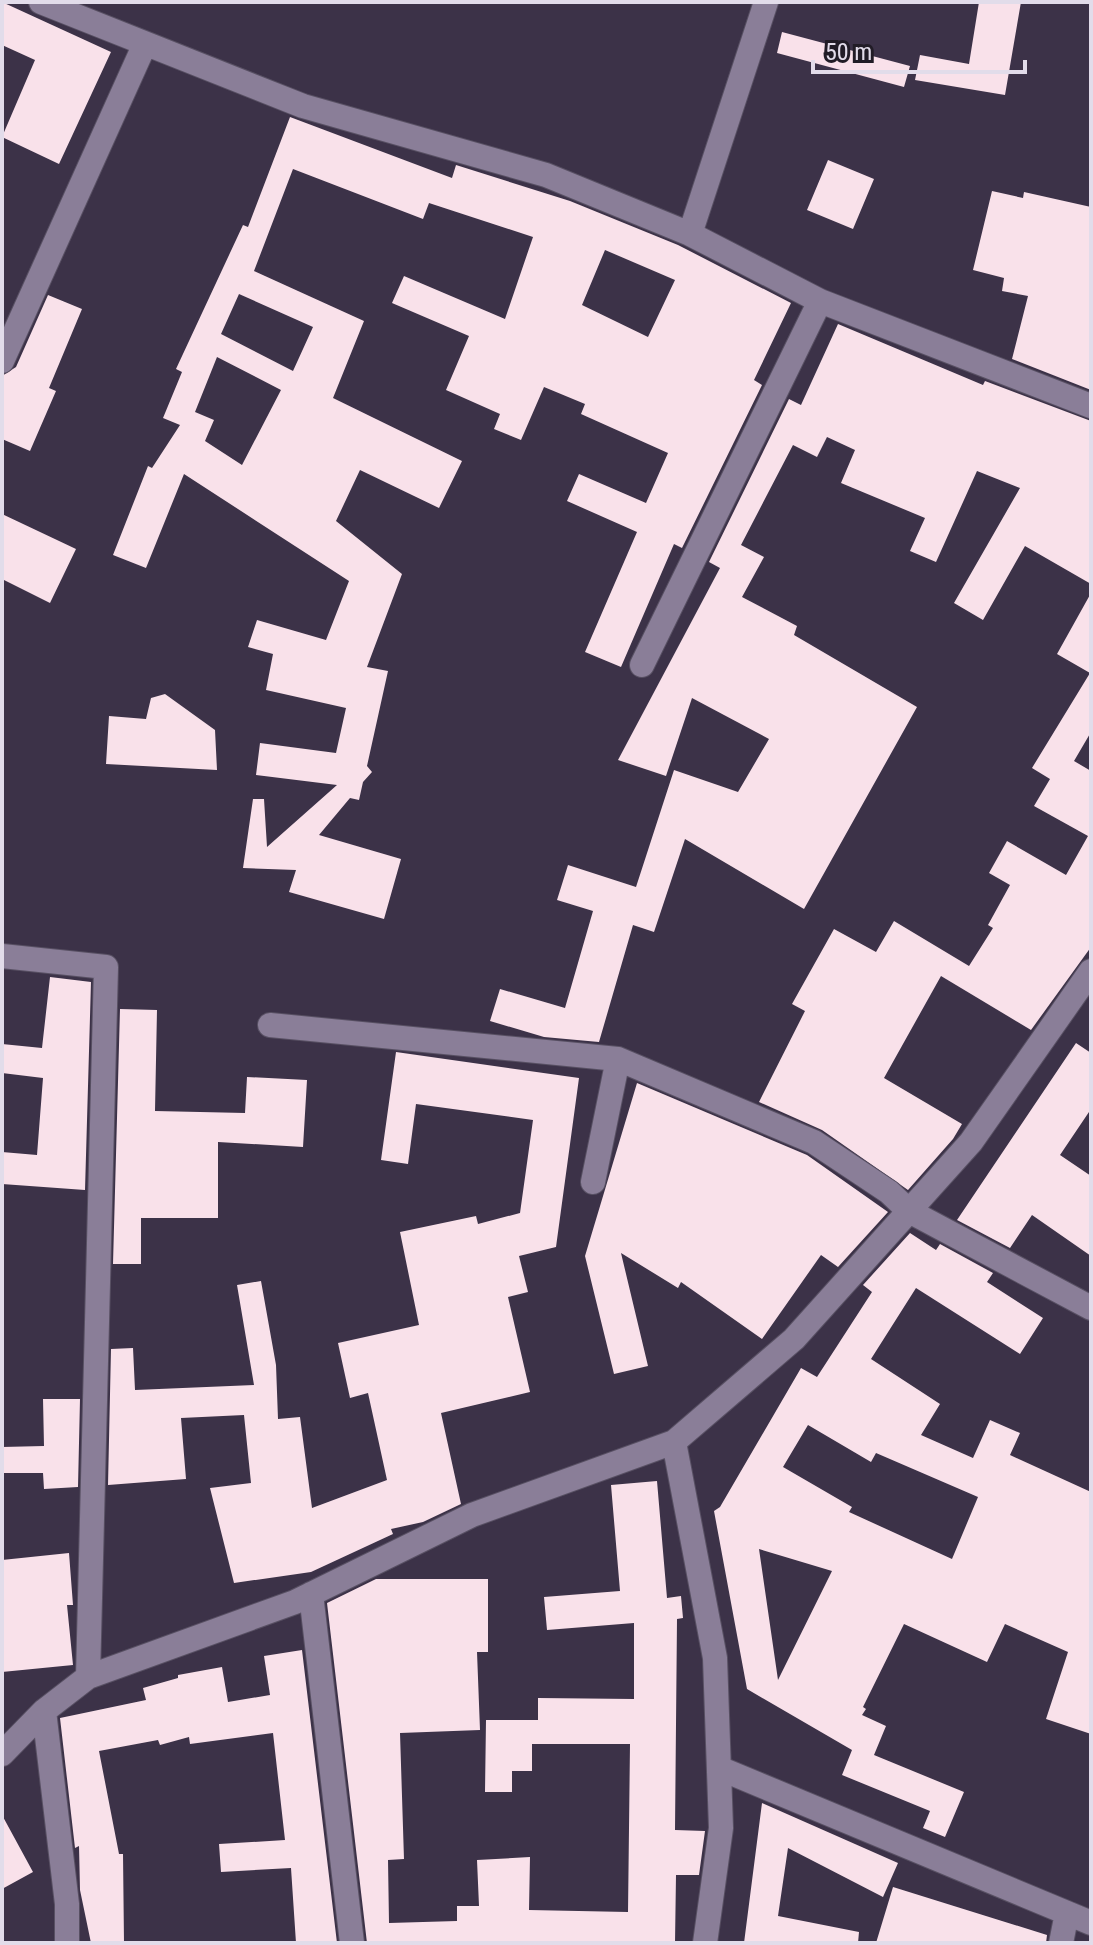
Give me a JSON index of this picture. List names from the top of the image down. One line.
{"scale_bar":"50 m"}
